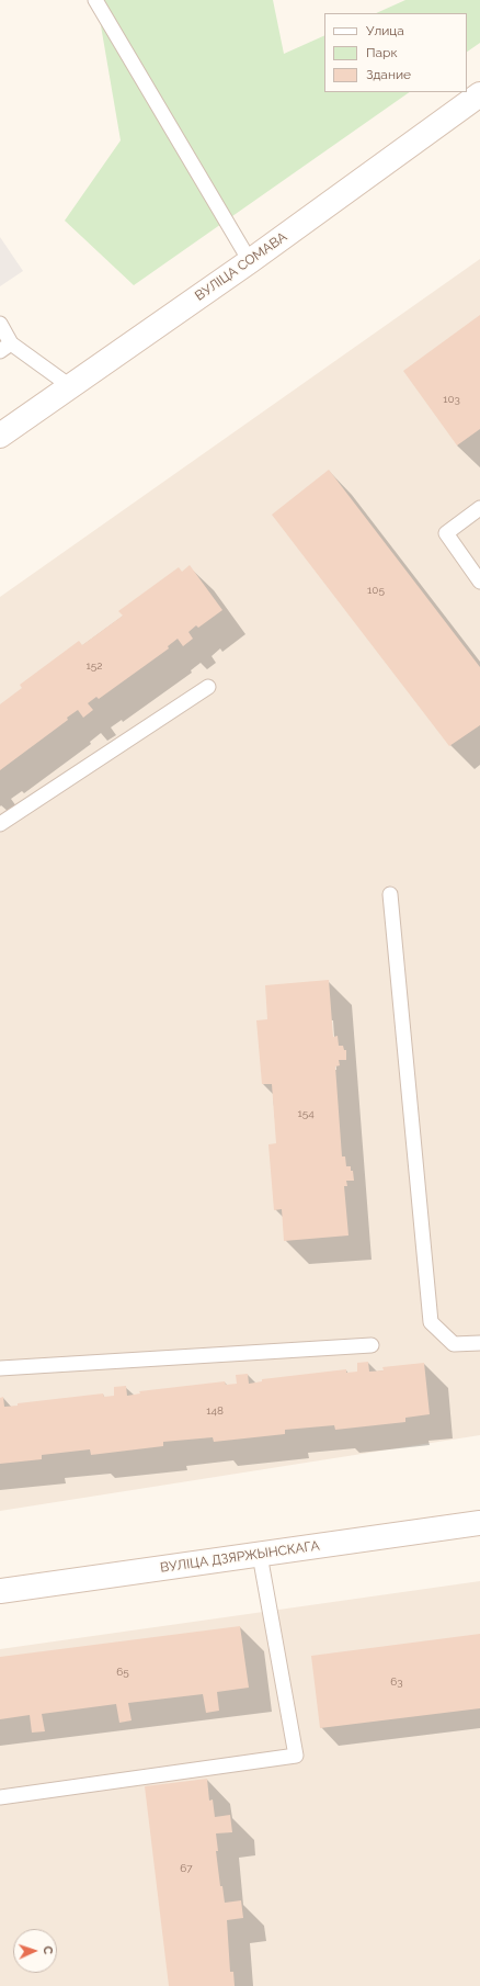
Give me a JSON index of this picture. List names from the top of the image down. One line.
{"streets":{"street":["ВУЛІЦА СОМАВА","ВУЛІЦА ДЗЯРЖЫНСКАГА"]},"house_numbers":["103","105","152","154","148","65","63","67"],"legend":["Улица","Парк","Здание"],"north":"right"}
